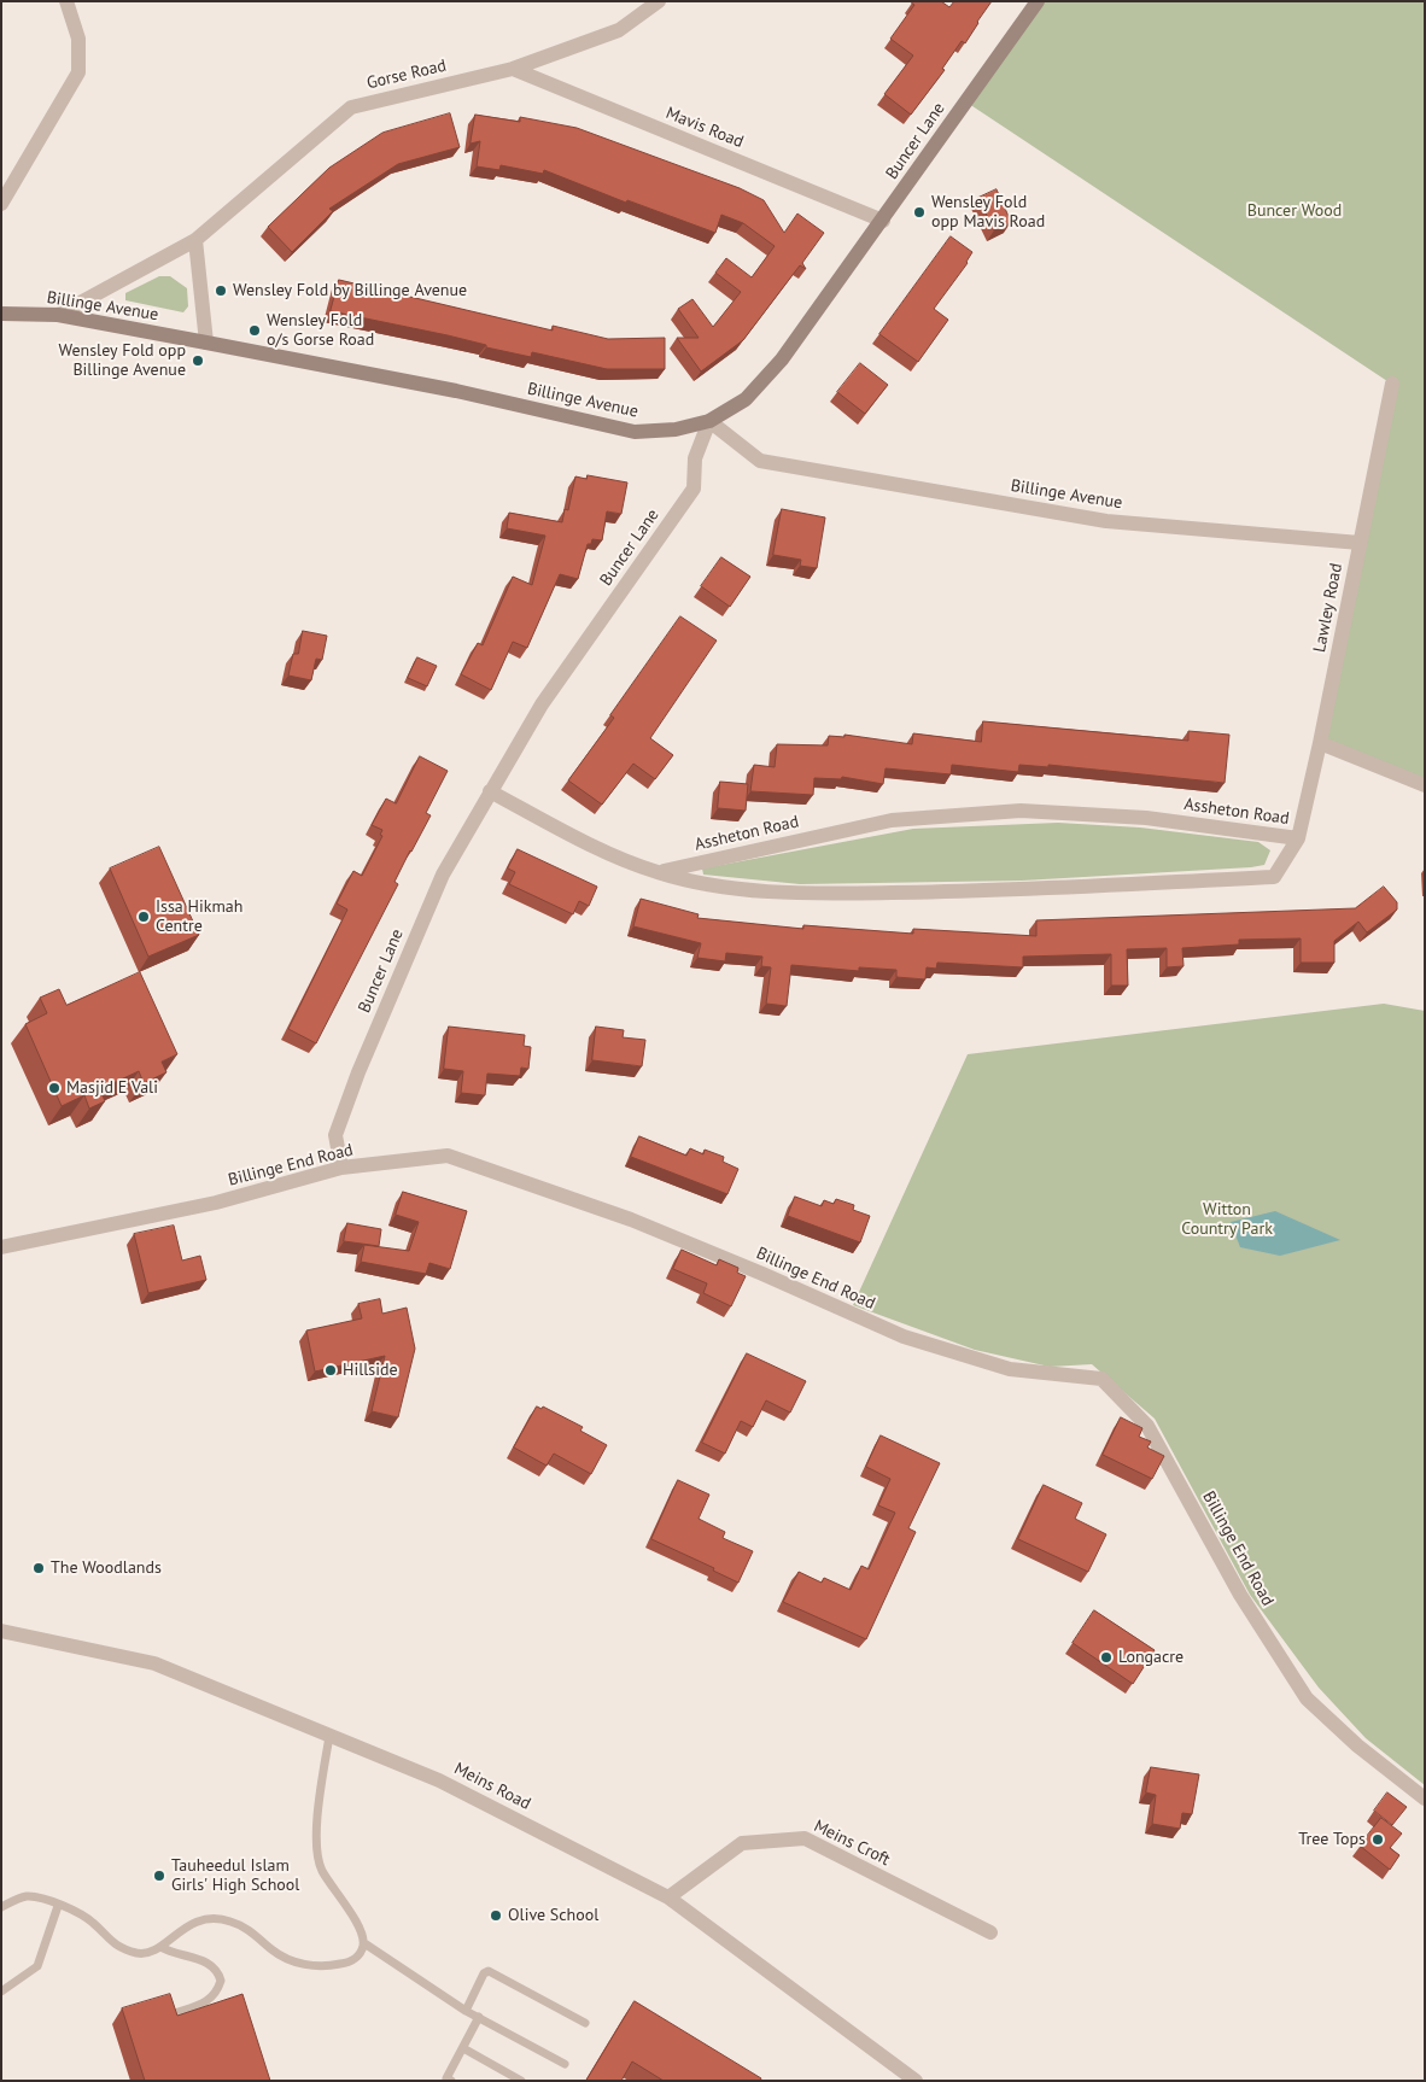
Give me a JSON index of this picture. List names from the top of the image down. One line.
{"streets":{"main road":["Buncer Lane","Billinge Avenue"],"street":["Gorse Road","Mavis Road","Lawley Road","Assheton Road","Billinge End Road","Meins Road","Meins Croft"]},"crossings":[["Gorse Road","Mavis Road"],["Gorse Road","Billinge Avenue"],["Mavis Road","Buncer Lane"],["Buncer Lane","Billinge Avenue"],["Buncer Lane","Assheton Road"],["Buncer Lane","Billinge End Road"],["Billinge Avenue","Lawley Road"],["Lawley Road","Assheton Road"],["Meins Road","Meins Croft"]],"parks":["Buncer Wood","Witton Country Park"],"places":["Wensley Fold opp Mavis Road","Wensley Fold by Billinge Avenue","Wensley Fold o/s Gorse Road","Wensley Fold opp Billinge Avenue","Issa Hikmah Centre","Masjid E Vali","Hillside","The Woodlands","Longacre","Tree Tops","Tauheedul Islam Girls' High School","Olive School"]}
